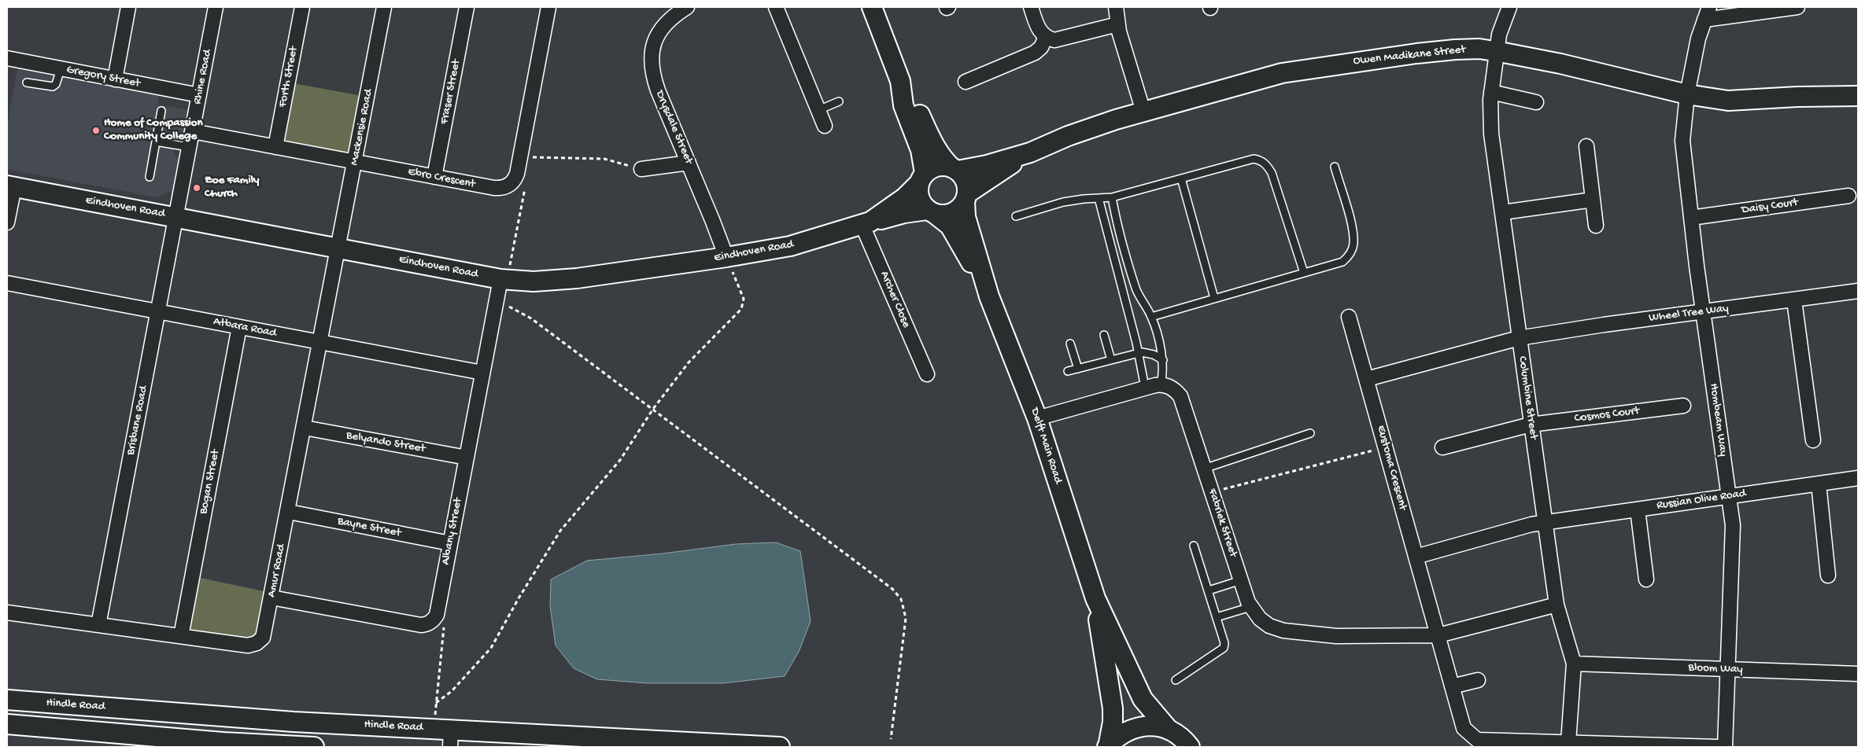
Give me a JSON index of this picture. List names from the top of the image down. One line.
{"streets":{"street":["Owen Madikane Street","Gregory Street","Rhine Road","Forth Street","Fraser Street","Mackensie Road","Drysdale Street","Ebro Crescent","Daisy Court","Eindhoven Road","Archer Close","Wheel Tree Way","Atbara Road","Columbine Street","Cosmos Court","Hombeam Way","Brisbane Road","Belyando Street","Delft Main Road","Eustoma Crescent","Bogan Street","Russian Olive Road","Fabriek Street","Bayne Street","Albany Street","Amur Road","Bloom Way","Hindle Road"]},"crossings":[["Owen Madikane Street","Eindhoven Road"],["Owen Madikane Street","Columbine Street"],["Owen Madikane Street","Hombeam Way"],["Owen Madikane Street","Delft Main Road"],["Gregory Street","Rhine Road"],["Rhine Road","Ebro Crescent"],["Rhine Road","Eindhoven Road"],["Rhine Road","Brisbane Road"],["Forth Street","Ebro Crescent"],["Fraser Street","Ebro Crescent"],["Mackensie Road","Ebro Crescent"],["Mackensie Road","Eindhoven Road"],["Mackensie Road","Amur Road"],["Drysdale Street","Eindhoven Road"],["Daisy Court","Hombeam Way"],["Eindhoven Road","Archer Close"],["Eindhoven Road","Brisbane Road"],["Eindhoven Road","Delft Main Road"],["Eindhoven Road","Albany Street"],["Eindhoven Road","Amur Road"],["Wheel Tree Way","Columbine Street"],["Wheel Tree Way","Hombeam Way"],["Atbara Road","Brisbane Road"],["Atbara Road","Bogan Street"],["Atbara Road","Albany Street"],["Atbara Road","Amur Road"],["Columbine Street","Cosmos Court"],["Columbine Street","Eustoma Crescent"],["Columbine Street","Russian Olive Road"],["Columbine Street","Fabriek Street"],["Columbine Street","Bloom Way"],["Hombeam Way","Russian Olive Road"],["Hombeam Way","Bloom Way"],["Brisbane Road","Amur Road"],["Belyando Street","Albany Street"],["Belyando Street","Amur Road"],["Eustoma Crescent","Fabriek Street"],["Bogan Street","Amur Road"],["Bayne Street","Albany Street"],["Bayne Street","Amur Road"],["Albany Street","Amur Road"]],"places":["Home of Compassion Community College","Zoe Family Church"]}
